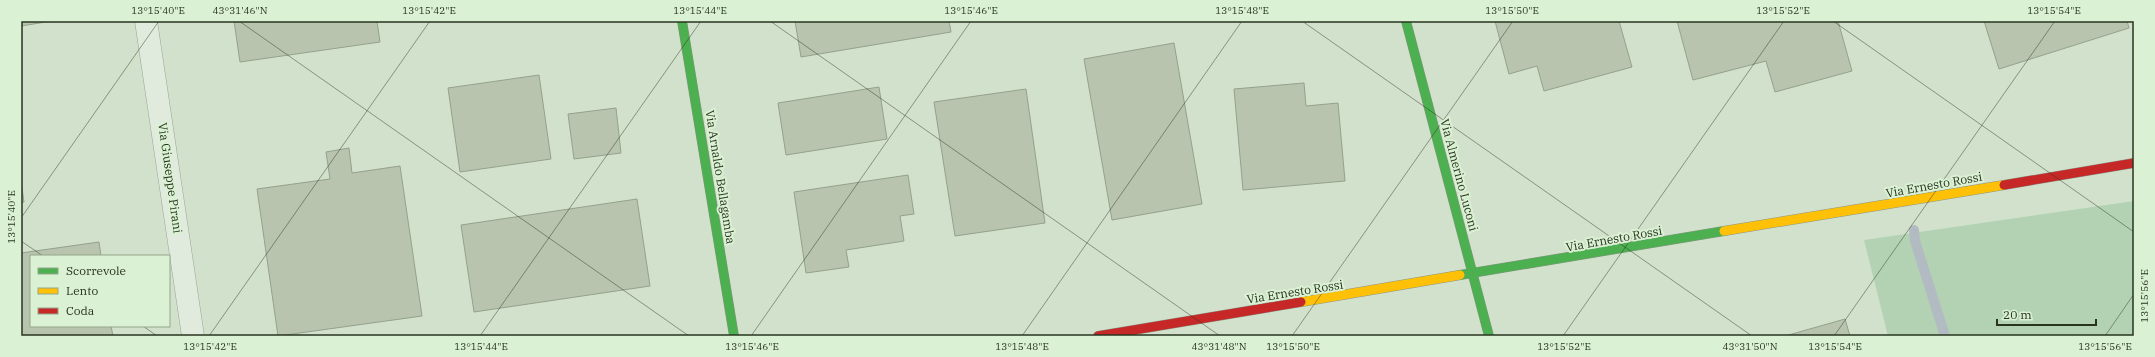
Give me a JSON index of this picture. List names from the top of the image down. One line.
{"streets":{"street":["Via Almerino Luconi","Via Arnaldo Bellagamba","Via Giuseppe Pirani","Via Ernesto Rossi"]},"crossings":[["Via Almerino Luconi","Via Ernesto Rossi"]],"legend":["Scorrevole","Lento","Coda"],"scale_bar":"20 m","coordinates":["13°15'40\"E","43°31'46\"N","13°15'42\"E","13°15'44\"E","13°15'46\"E","13°15'48\"E","13°15'50\"E","13°15'52\"E","13°15'54\"E","13°15'56\"E","43°31'48\"N","43°31'50\"N"]}
